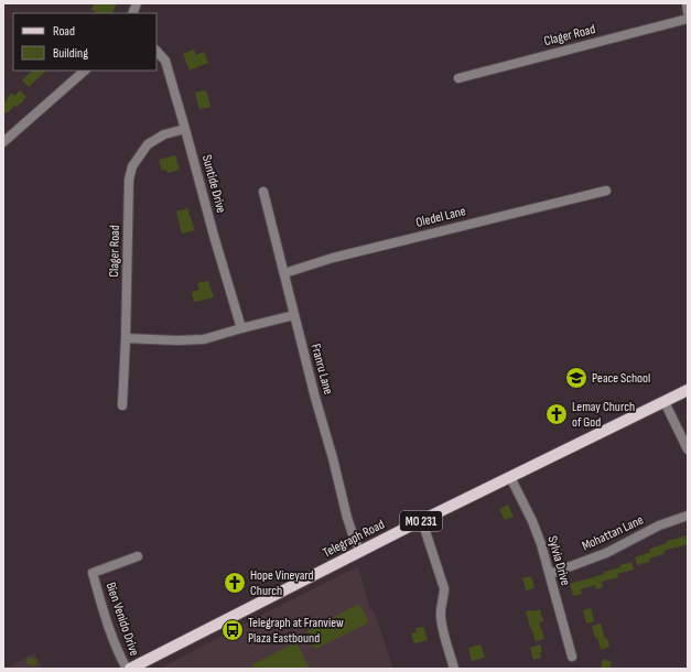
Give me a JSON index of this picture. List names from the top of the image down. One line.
{"streets":{"main road":["MO 231","Telegraph Road"],"street":["Clager Road","Suntide Drive","Oledel Lane","Franru Lane","Mohattan Lane","Sylvia Drive","Bien Venido Drive"]},"crossings":[["Clager Road","Suntide Drive"],["Oledel Lane","Franru Lane"],["Franru Lane","Telegraph Road"],["Mohattan Lane","Sylvia Drive"],["Telegraph Road","Sylvia Drive"],["Telegraph Road","Bien Venido Drive"]],"places":{"school or university":["Peace School"],"church":["Lemay Church of God","Hope Vineyard Church"],"bus stop":["Telegraph at Franview Plaza Eastbound"]},"legend":["Road","Building"]}
